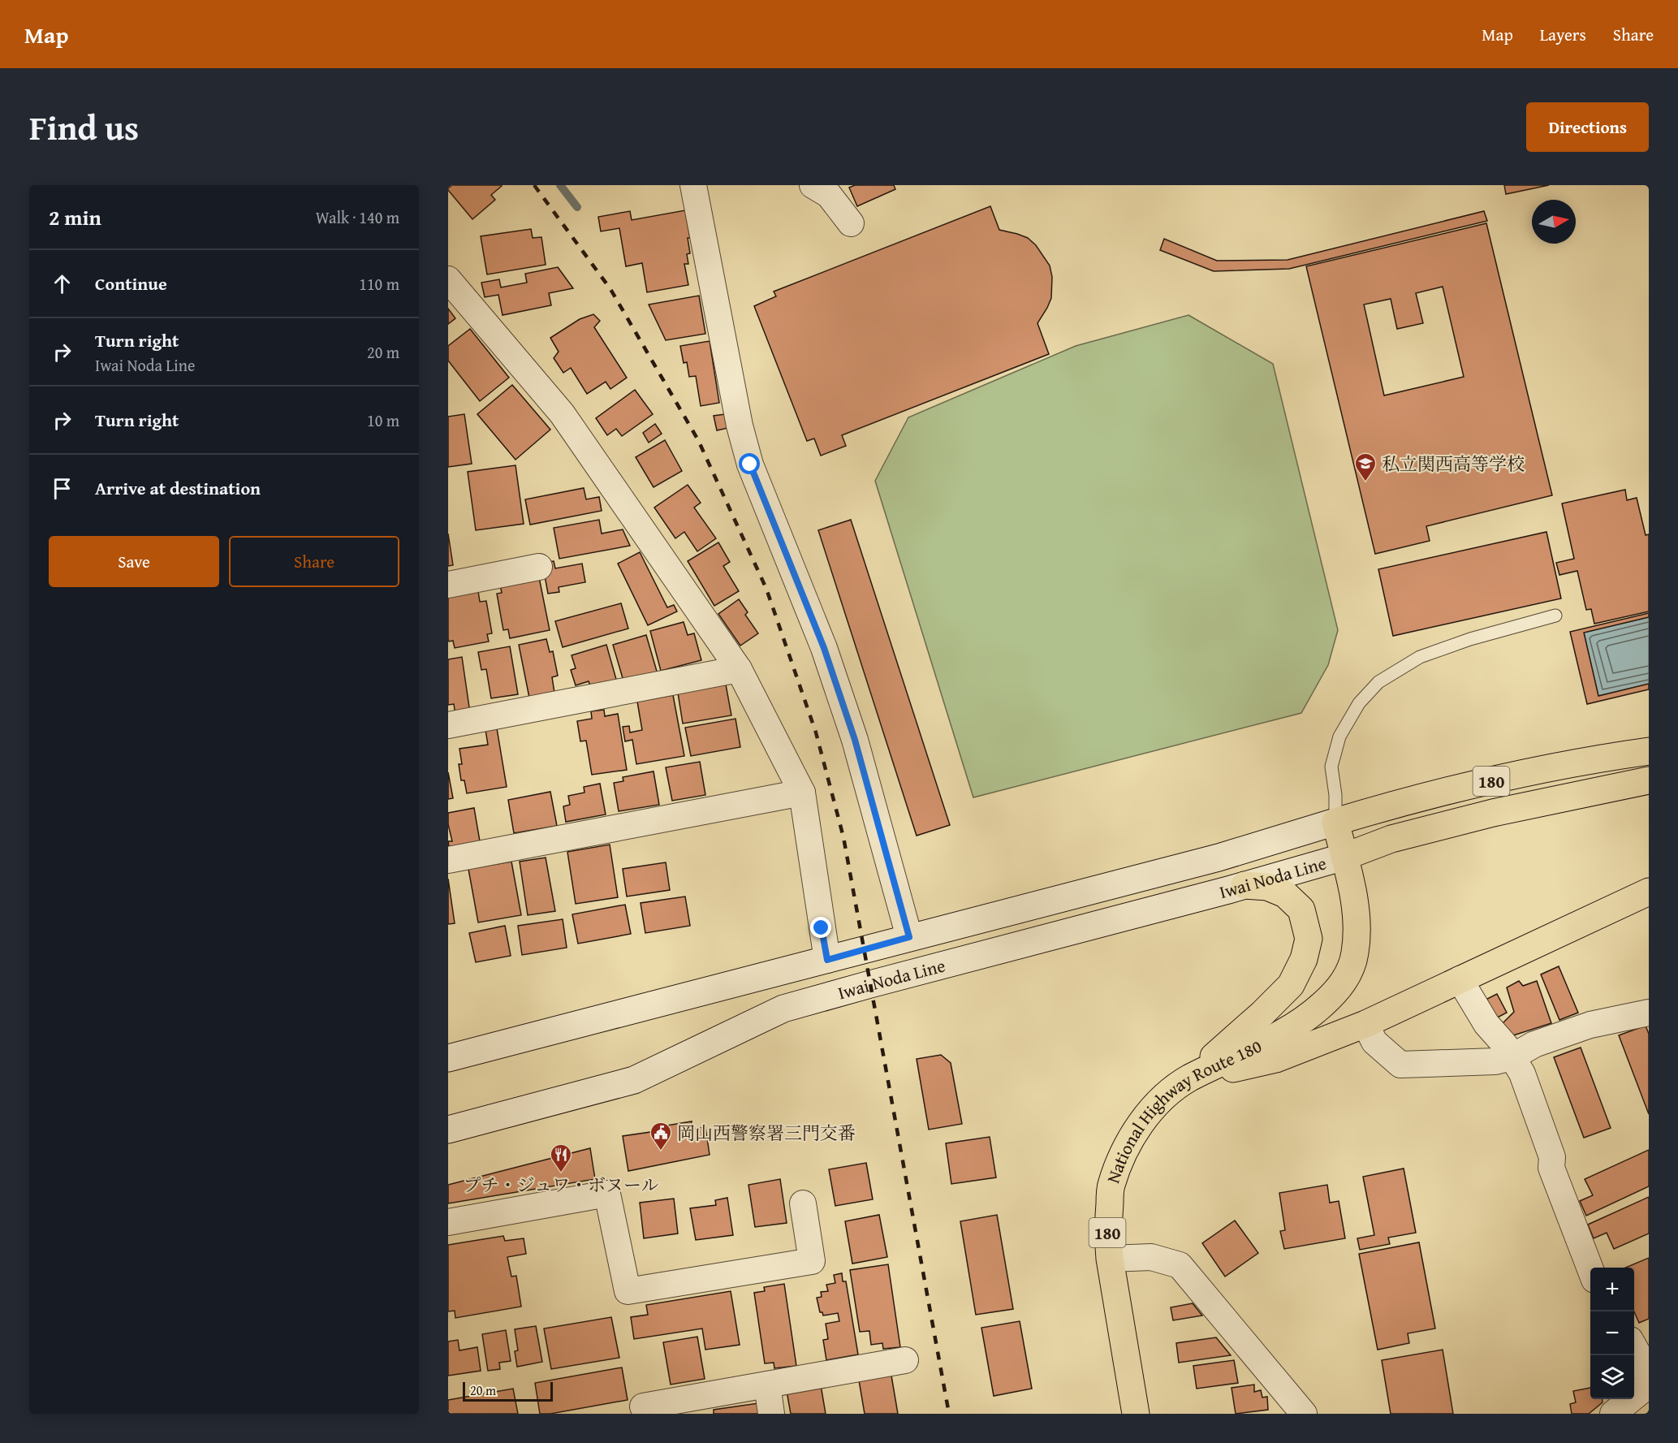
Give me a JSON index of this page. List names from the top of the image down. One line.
{"streets":{"highway":["180","National Highway Route 180"],"main road":["Iwai Noda Line"]},"crossings":[["180","Iwai Noda Line"],["180","National Highway Route 180"],["Iwai Noda Line","National Highway Route 180"]],"places":{"school or university":["私立関西高等学校"],"public building":["岡山西警察署三門交番"],"restaurant":["プチ・ジュワ・ボヌール"]},"scale_bar":"20 m","north":"right","page":{"header":"Map","nav":["Map","Layers","Share"],"title":"Find us","buttons":["Directions",["Save","Share"]],"heading":["2 min","Walk · 140 m"],"list":[["Continue","110 m"],["Turn right","Iwai Noda Line","20 m"],["Turn right","10 m"],"Arrive at destination"],"map_buttons":["+","−"],"scale":"20 m"}}
